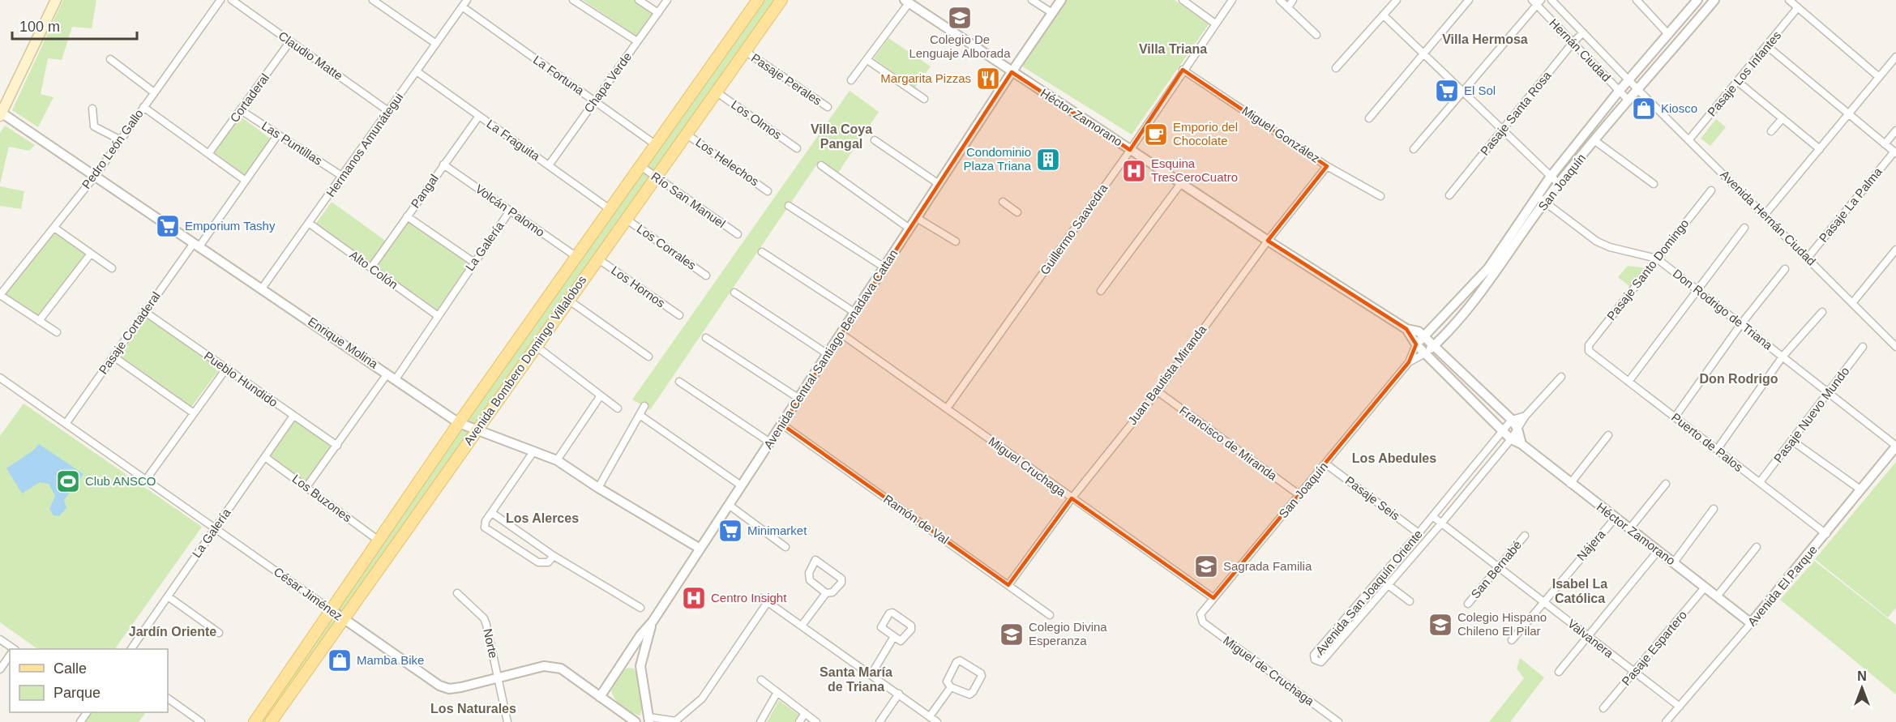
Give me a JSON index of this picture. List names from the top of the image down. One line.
{"streets":{"main road":["Avenida Bombero Domingo Villalobos"],"street":["Hernán Ciudad","Claudio Matte","Pasaje Los Infantes","La Fortuna","Pasaje Perales","Chapa Verde","Cortaderal","Pasaje Santa Rosa","Héctor Zamorano","Los Olmos","Miguel González","La Fraguita","Las Puntillas","Hermanos Amunátegui","Pedro León Gallo","Los Helechos","San Joaquín","Pangal","Río San Manuel","Pasaje La Palma","Volcán Palomo","Avenida Hernán Ciudad","Guillermo Saavedra","La Galería","Los Corrales","Alto Colón","Pasaje Santo Domingo","Los Hornos","Don Rodrigo de Triana","Pasaje Cortaderal","Enrique Molina","Avenida Central Santiago Benadava Cattan","Juan Bautista Miranda","Pueblo Hundido","Pasaje Nuevo Mundo","Puerto de Palos","Francisco de Miranda","Miguel Cruchaga","Los Buzones","Pasaje Seis","Ramón de Val","Nájera","San Bernabé","Avenida El Parque","Avenida San Joaquín Oriente","César Jiménez","Valvanera","Norte","Pasaje Espartero","Miguel de Cruchaga"]},"crossings":[["Hernán Ciudad","Pasaje Santa Rosa"],["Hernán Ciudad","San Joaquín"],["Hernán Ciudad","Avenida Hernán Ciudad"],["Claudio Matte","Cortaderal"],["Claudio Matte","Hermanos Amunátegui"],["Pasaje Los Infantes","Avenida Hernán Ciudad"],["La Fortuna","Chapa Verde"],["La Fortuna","Hermanos Amunátegui"],["La Fortuna","Avenida Bombero Domingo Villalobos"],["Pasaje Perales","Avenida Bombero Domingo Villalobos"],["Chapa Verde","La Fraguita"],["Cortaderal","Las Puntillas"],["Héctor Zamorano","San Joaquín"],["Héctor Zamorano","Guillermo Saavedra"],["Héctor Zamorano","Avenida Central Santiago Benadava Cattan"],["Héctor Zamorano","Juan Bautista Miranda"],["Héctor Zamorano","Nájera"],["Héctor Zamorano","Avenida El Parque"],["Héctor Zamorano","Avenida San Joaquín Oriente"],["Héctor Zamorano","Pasaje Espartero"],["Los Olmos","Avenida Bombero Domingo Villalobos"],["Miguel González","Guillermo Saavedra"],["Miguel González","Juan Bautista Miranda"],["La Fraguita","Hermanos Amunátegui"],["La Fraguita","Pangal"],["La Fraguita","Avenida Bombero Domingo Villalobos"],["Las Puntillas","Hermanos Amunátegui"],["Hermanos Amunátegui","Alto Colón"],["Hermanos Amunátegui","Enrique Molina"],["Pedro León Gallo","Enrique Molina"],["Los Helechos","Avenida Bombero Domingo Villalobos"],["San Joaquín","Avenida Hernán Ciudad"],["San Joaquín","Don Rodrigo de Triana"],["San Joaquín","Francisco de Miranda"],["San Joaquín","Miguel Cruchaga"],["San Joaquín","Pasaje Seis"],["San Joaquín","Miguel de Cruchaga"],["Pangal","Volcán Palomo"],["Pangal","Alto Colón"],["Río San Manuel","Avenida Bombero Domingo Villalobos"],["Pasaje La Palma","Avenida Hernán Ciudad"],["Volcán Palomo","La Galería"],["Volcán Palomo","Avenida Bombero Domingo Villalobos"],["Guillermo Saavedra","Miguel Cruchaga"],["La Galería","Alto Colón"],["La Galería","Enrique Molina"],["La Galería","Pueblo Hundido"],["La Galería","Los Buzones"],["La Galería","César Jiménez"],["Los Corrales","Avenida Bombero Domingo Villalobos"],["Pasaje Santo Domingo","Don Rodrigo de Triana"],["Pasaje Santo Domingo","Puerto de Palos"],["Los Hornos","Avenida Bombero Domingo Villalobos"],["Don Rodrigo de Triana","Pasaje Nuevo Mundo"],["Don Rodrigo de Triana","Avenida El Parque"],["Pasaje Cortaderal","Enrique Molina"],["Pasaje Cortaderal","Pueblo Hundido"],["Pasaje Cortaderal","César Jiménez"],["Enrique Molina","Avenida Central Santiago Benadava Cattan"],["Enrique Molina","Avenida Bombero Domingo Villalobos"],["Avenida Central Santiago Benadava Cattan","Miguel Cruchaga"],["Avenida Central Santiago Benadava Cattan","Ramón de Val"],["Avenida Central Santiago Benadava Cattan","César Jiménez"],["Avenida Bombero Domingo Villalobos","Los Buzones"],["Avenida Bombero Domingo Villalobos","César Jiménez"],["Juan Bautista Miranda","Francisco de Miranda"],["Juan Bautista Miranda","Miguel Cruchaga"],["Juan Bautista Miranda","Ramón de Val"],["Pasaje Nuevo Mundo","Puerto de Palos"],["Puerto de Palos","Avenida El Parque"],["Pasaje Seis","Avenida San Joaquín Oriente"],["Nájera","Valvanera"],["San Bernabé","Valvanera"],["Avenida El Parque","Valvanera"],["Avenida San Joaquín Oriente","Valvanera"],["César Jiménez","Norte"],["Valvanera","Pasaje Espartero"]],"districts":["Villa Hermosa","Villa Triana","Villa Coya Pangal","Don Rodrigo","Los Abedules","Los Alerces","Isabel La Católica","Jardín Oriente","Santa María de Triana","Los Naturales"],"places":{"school or university":["Colegio De Lenguaje Alborada","Sagrada Familia","Colegio Hispano Chileno El Pilar","Colegio Divina Esperanza"],"restaurant":["Margarita Pizzas"],"supermarket":["El Sol","Emporium Tashy","Minimarket"],"shop":["Kiosco","Mamba Bike"],"cafe":["Emporio del Chocolate"],"building":["Condominio Plaza Triana"],"hospital":["Esquina TresCeroCuatro","Centro Insight"],"sports":["Club ANSCO"]},"legend":["Calle","Parque"],"scale_bar":"100 m","north":"top"}
